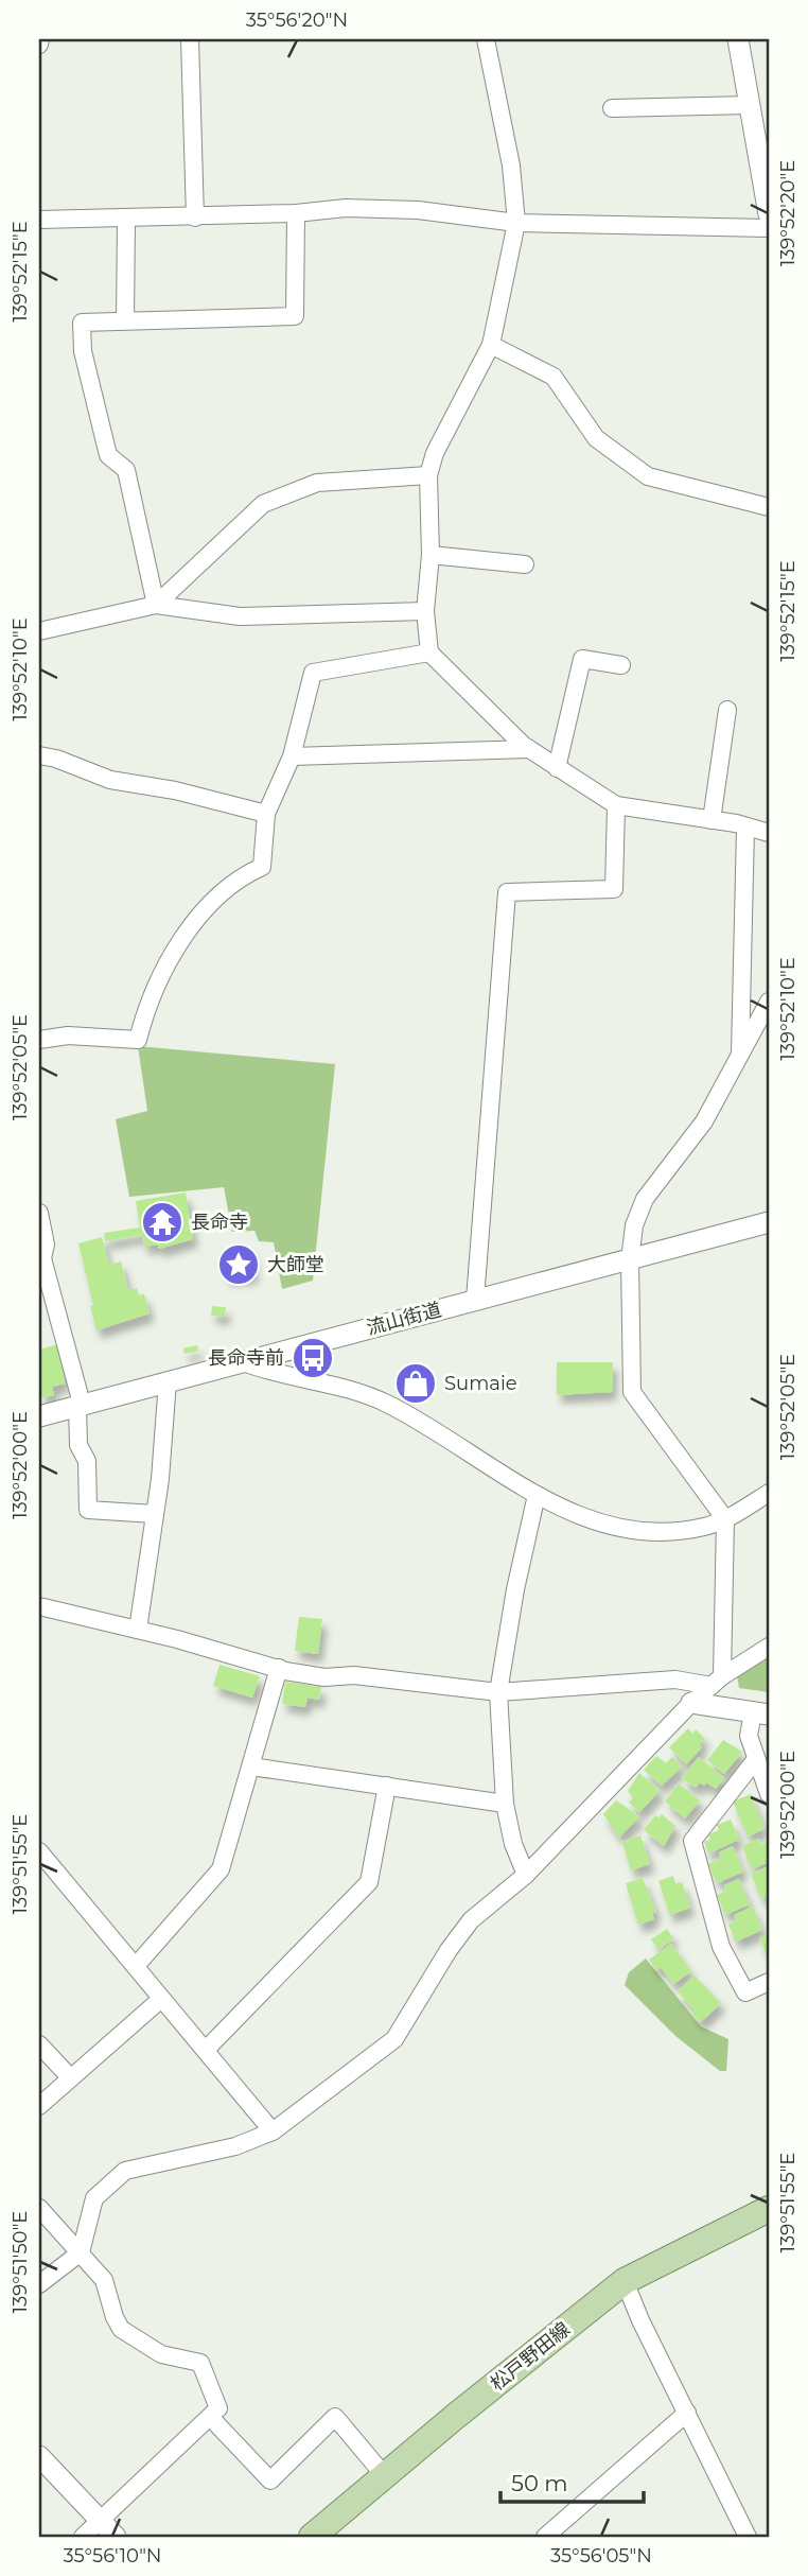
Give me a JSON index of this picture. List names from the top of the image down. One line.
{"streets":{"main road":["松戸野田線"],"street":["流山街道"]},"places":{"temple":["長命寺"],"place":["大師堂"],"bus stop":["長命寺前"],"shop":["Sumaie"]},"scale_bar":"50 m","coordinates":["35°56'20\"N","139°52'20\"E","139°52'15\"E","139°52'10\"E","139°52'05\"E","139°52'00\"E","139°51'55\"E","139°51'50\"E","35°56'10\"N","35°56'05\"N"]}
